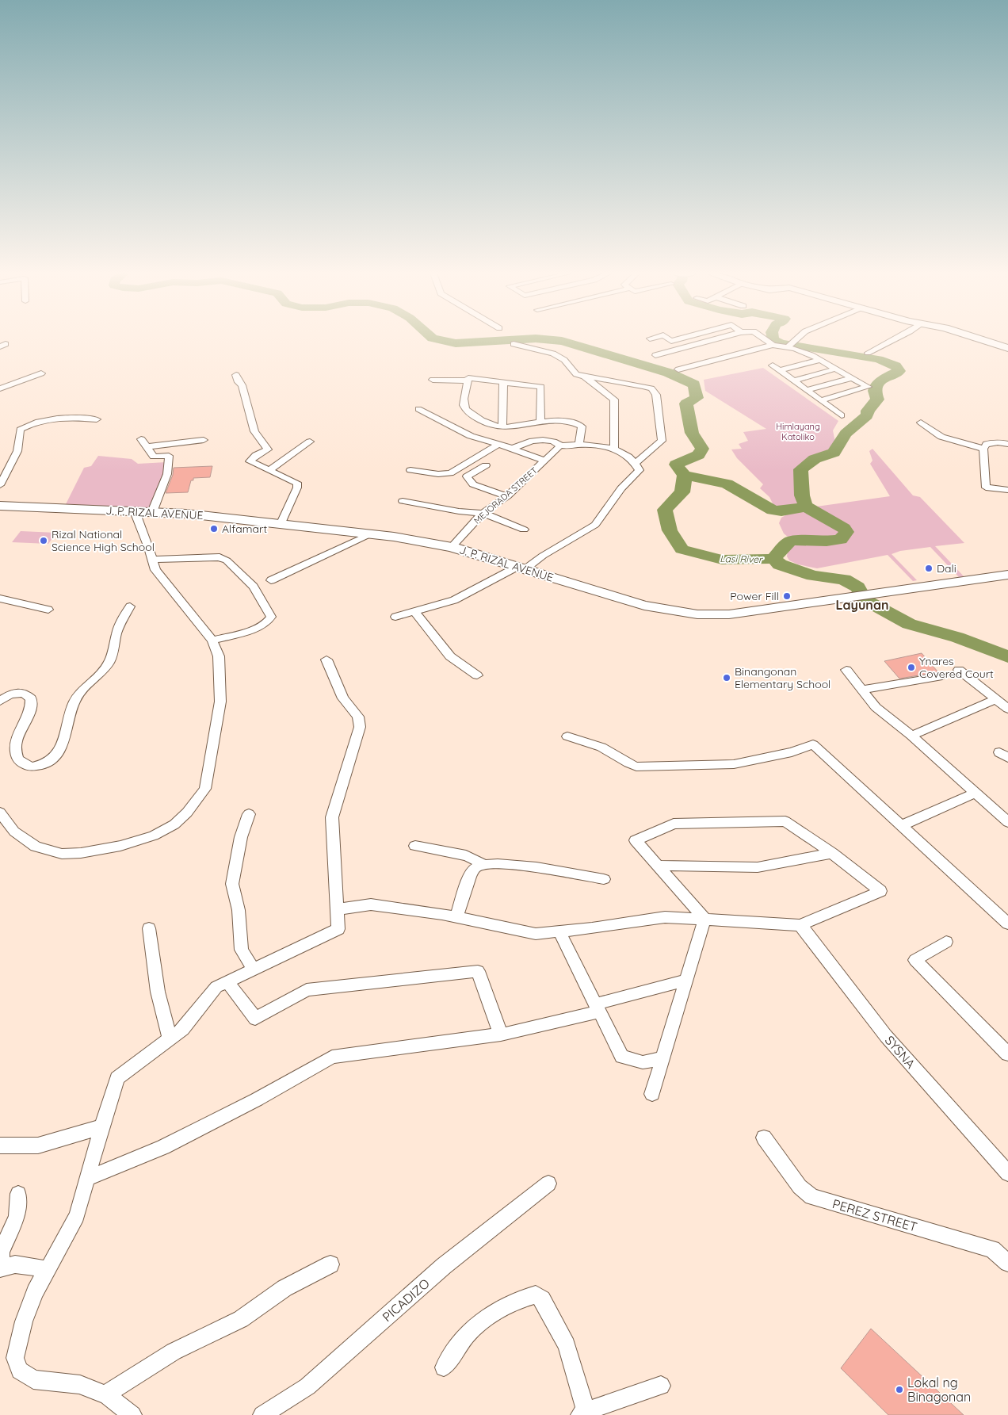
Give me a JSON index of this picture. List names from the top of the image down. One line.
{"streets":{"main road":["J. P. RIZAL AVENUE"],"street":["MEJORADA STREET","SYSNA","PEREZ STREET","PICADIZO"]},"crossings":[["MEJORADA STREET","J. P. RIZAL AVENUE"]],"districts":["Layunan"],"water":["Lasi River"],"parks":["Himlayang Katoliko"],"places":["Alfamart","Rizal National Science High School","Dali","Power Fill","Ynares Covered Court","Binangonan Elementary School","Lokal ng Binagonan"]}
